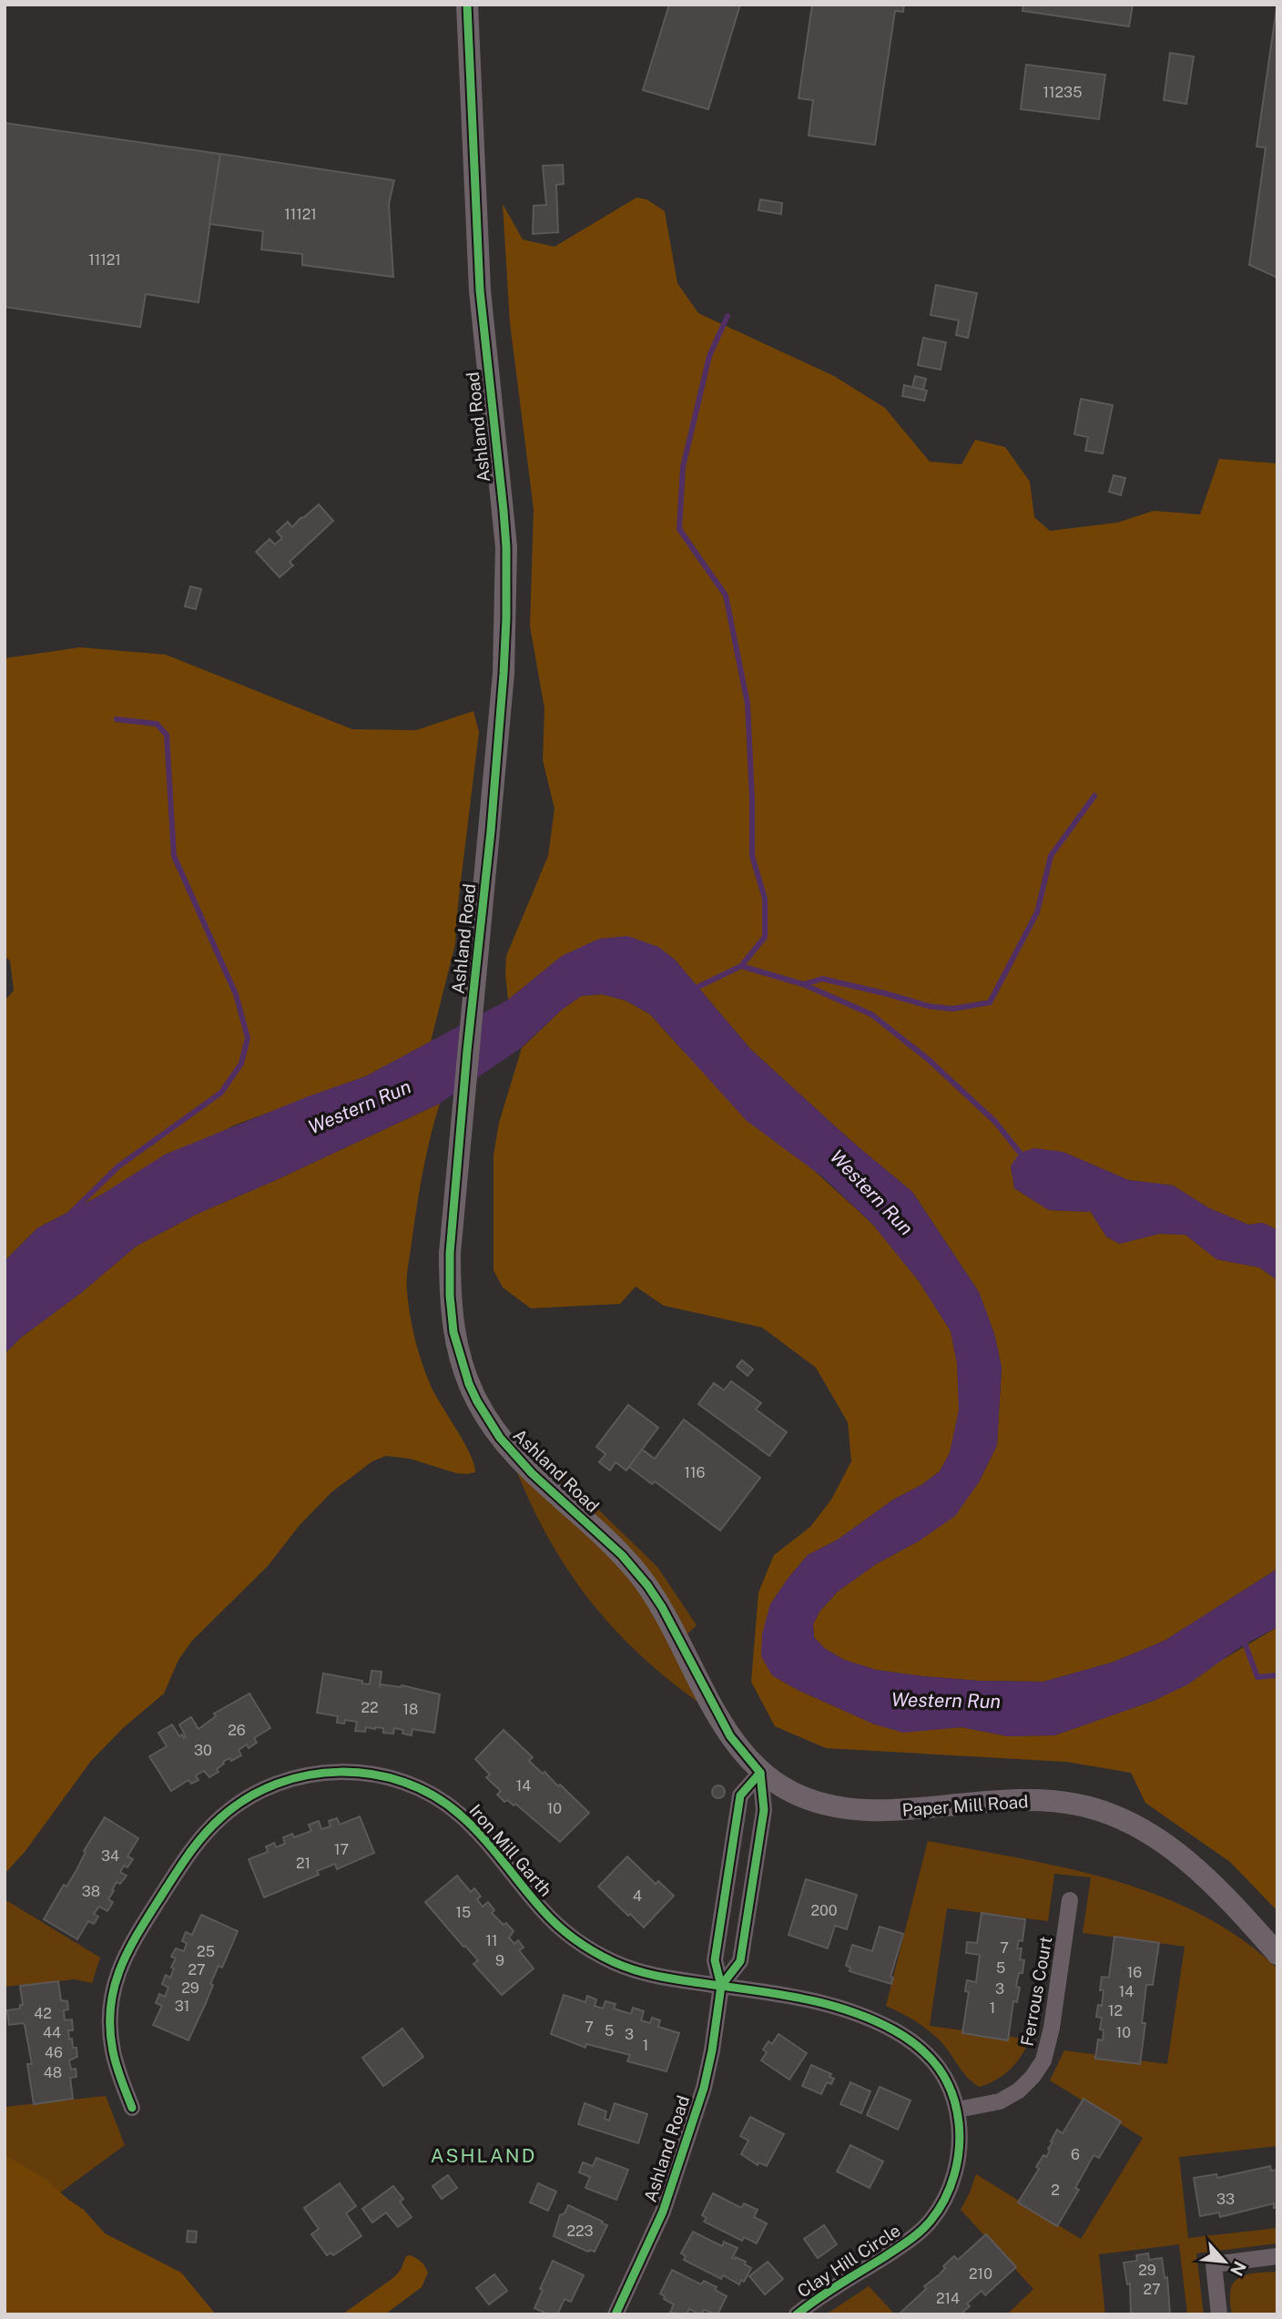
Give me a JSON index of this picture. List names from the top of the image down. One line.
{"streets":{"main road":["Ashland Road","Paper Mill Road"],"street":["Iron Mill Garth","Ferrous Court","Clay Hill Circle"]},"crossings":[["Ashland Road","Paper Mill Road"],["Ashland Road","Iron Mill Garth"],["Ashland Road","Clay Hill Circle"],["Iron Mill Garth","Clay Hill Circle"],["Ferrous Court","Clay Hill Circle"]],"districts":["ASHLAND"],"water":["Western Run"],"house_numbers":["11235","11121","11121","116","22","18","26","30","14","10","17","34","21","38","4","200","15","11","7","25","9","5","27","16","29","3","14","31","1","12","42","7","5","44","10","3","1","46","48","6","2","33","223","29","210","27","214"],"north":"bottom right"}
